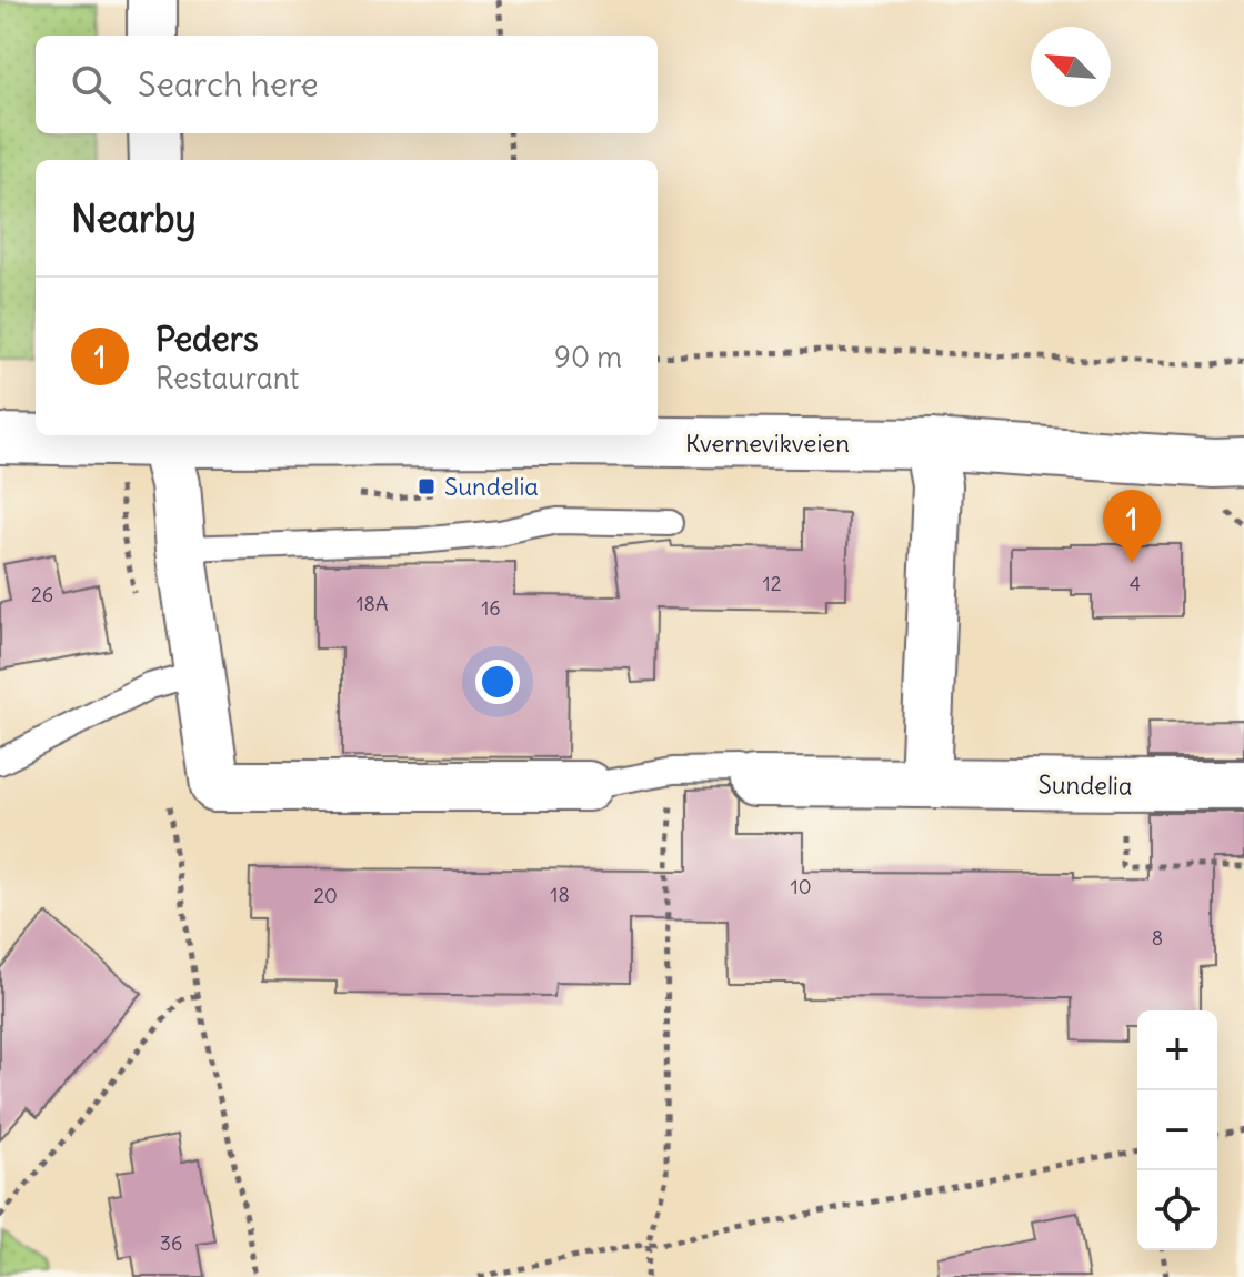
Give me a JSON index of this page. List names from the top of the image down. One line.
{"streets":{"street":["Kvernevikveien","Sundelia"]},"crossings":[["Kvernevikveien","Sundelia"]],"places":{"transit":["Sundelia"]},"house_numbers":["12","4","26","18A","16","10","18","20","8","36"],"north":"top left","page":{"search":"Search here","heading":"Nearby","list":[{"mark":"1","name":"Peders","note":"Restaurant","value":"90 m"}],"pins":"1","map_buttons":["+","−"]}}
